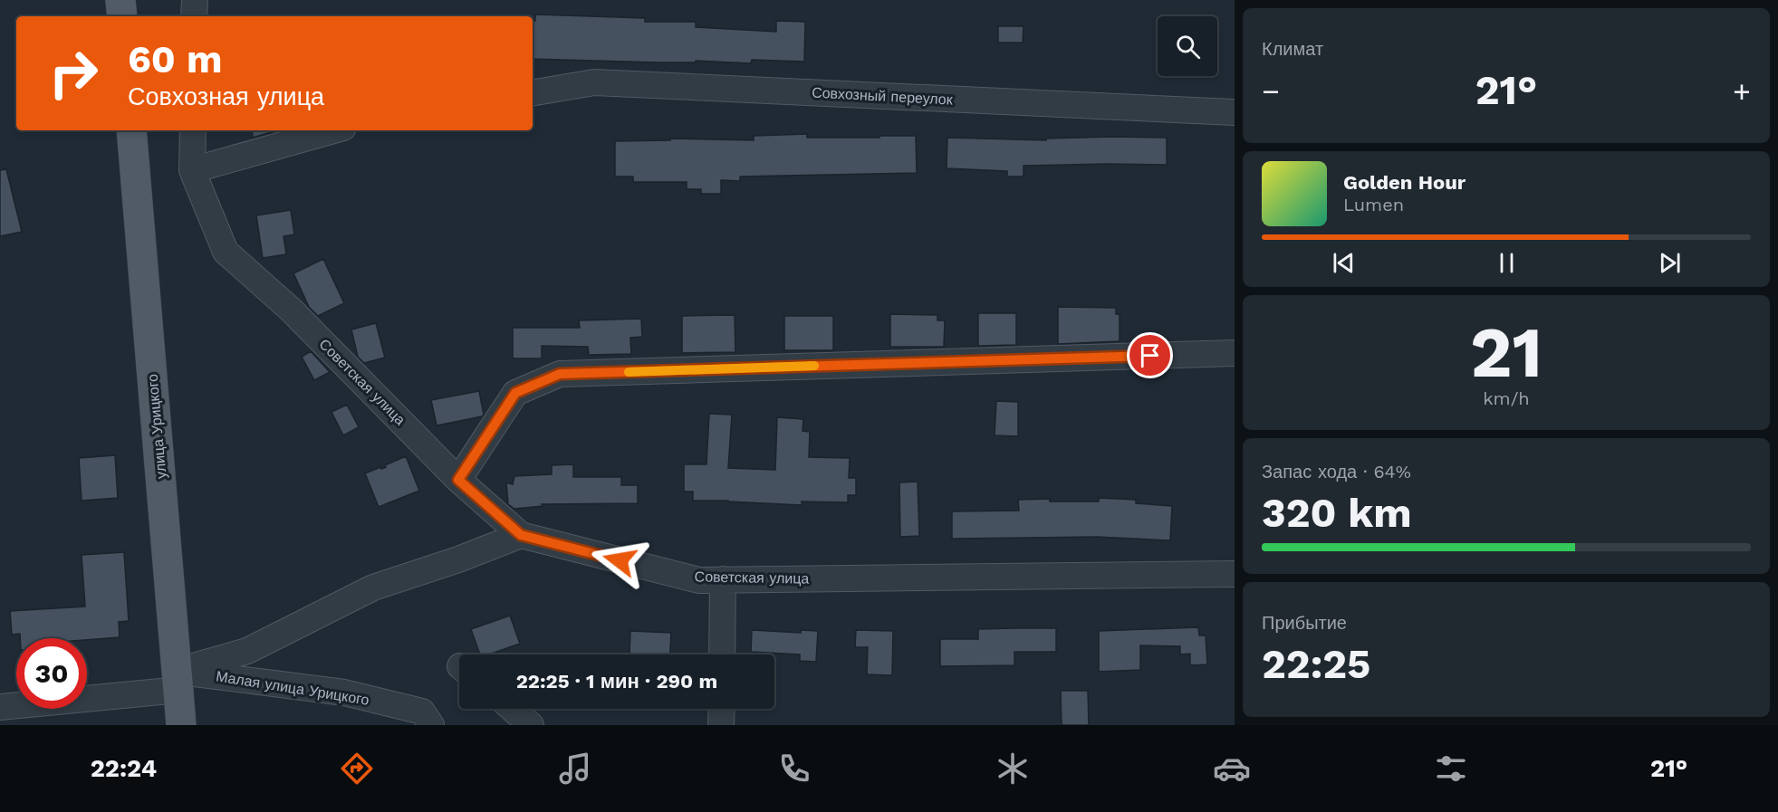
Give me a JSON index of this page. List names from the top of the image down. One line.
{"streets":{"main road":["улица Урицкого"],"street":["Совхозный переулок","Советская улица","Малая улица Урицкого"]},"crossings":[["улица Урицкого","Малая улица Урицкого"]],"page":{"tile":["Климат",["21","km/h"],["Запас хода · 64%","320 km"],["Прибытие","22:25"]],"turn":["60 m","Совхозная улица"],"heat":["−","21°","+"],"song":["Golden Hour","Lumen"],"limit":"30","trip":"22:25 · 1 мин · 290 m","tabs":["22:24","21°"]}}
